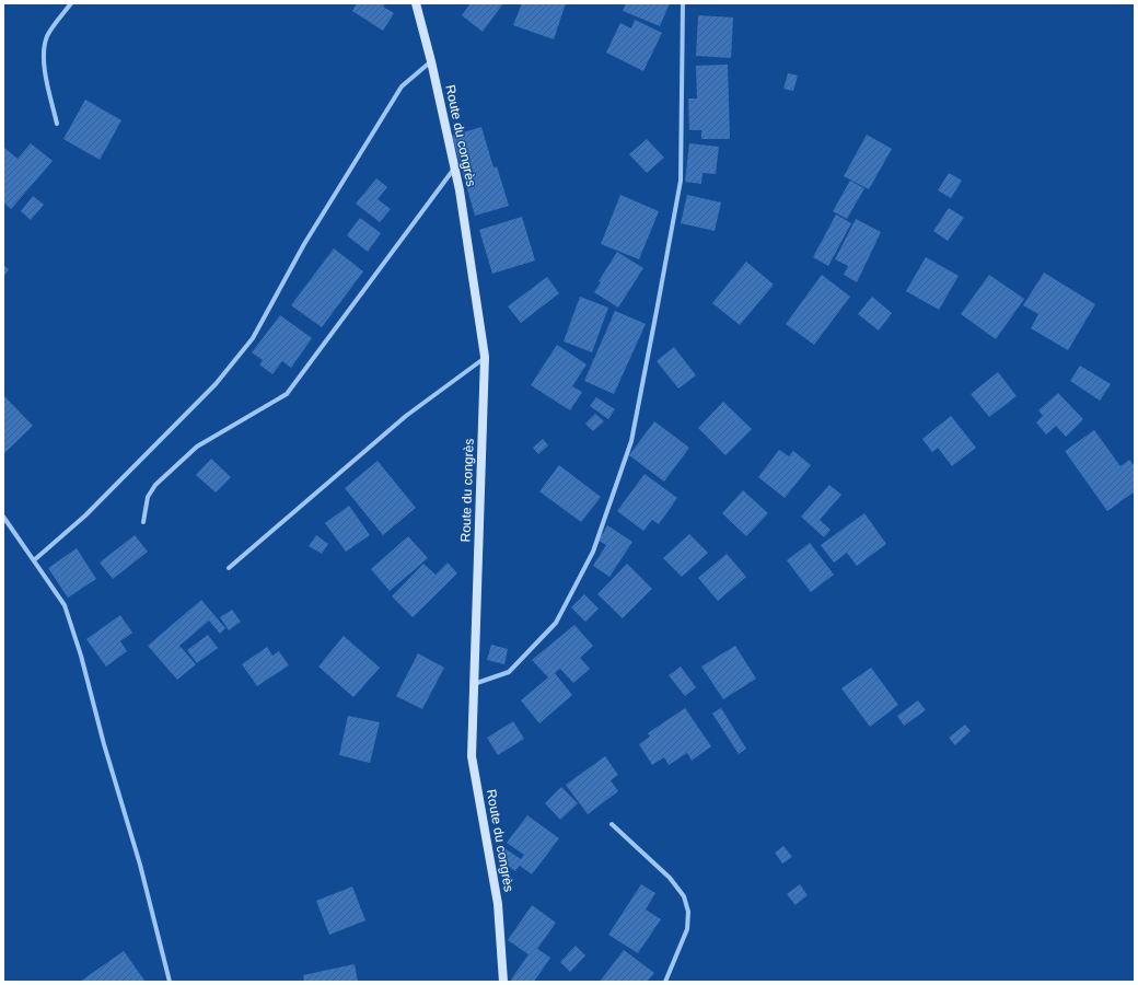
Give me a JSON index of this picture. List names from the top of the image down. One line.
{"streets":{"main road":["Route du congrès"]}}
